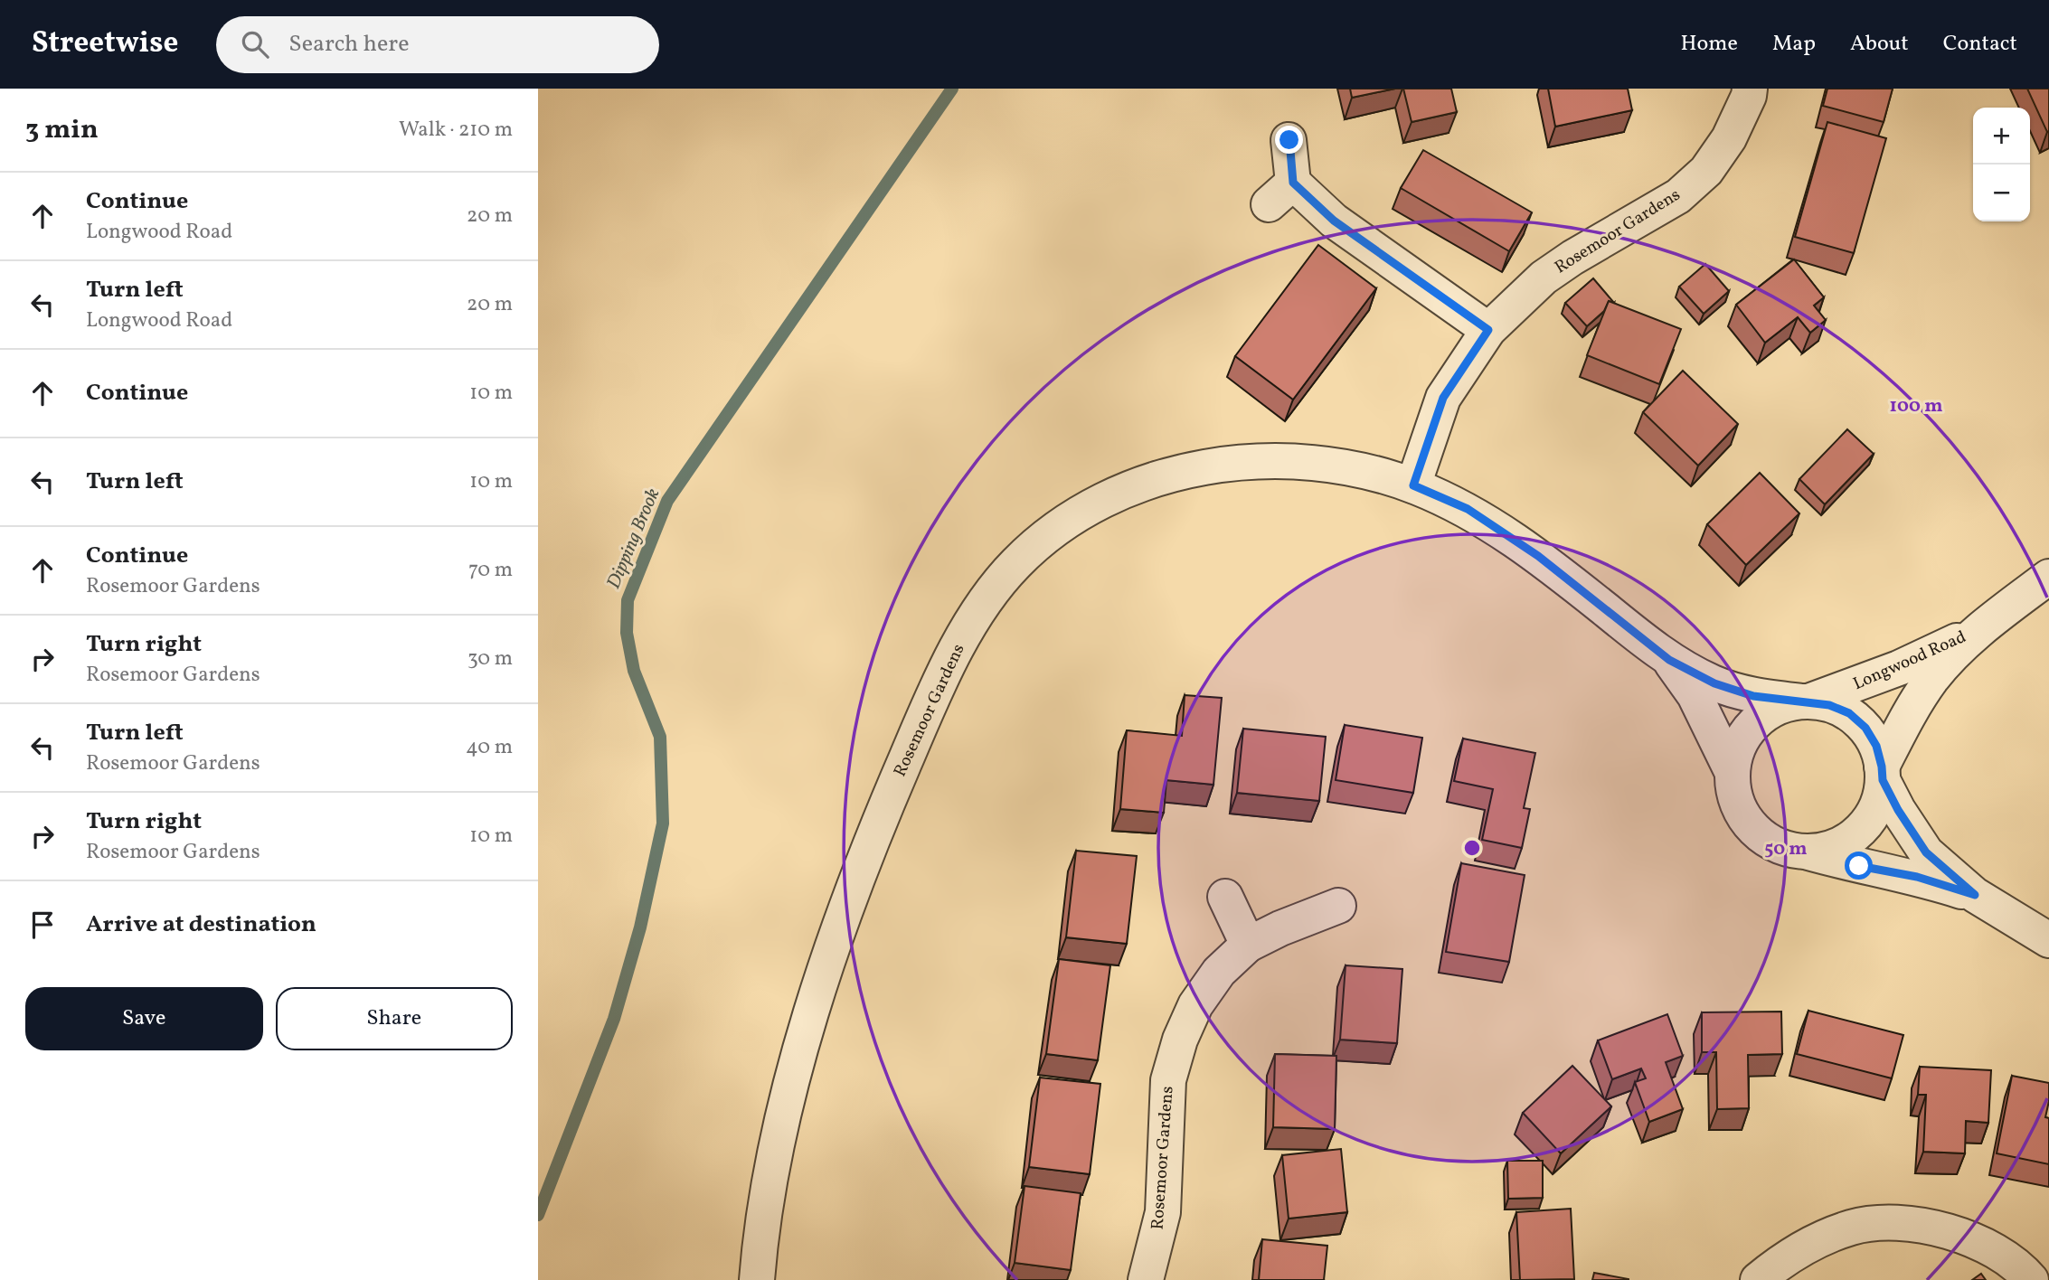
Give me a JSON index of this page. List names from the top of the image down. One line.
{"streets":{"street":["Rosemoor Gardens","Longwood Road"]},"crossings":[["Rosemoor Gardens","Longwood Road"]],"water":["Dipping Brook"],"page":{"header":"Streetwise","search":"Search here","nav":["Home","Map","About","Contact"],"heading":["3 min","Walk · 210 m"],"map_buttons":["+","−"],"list":[["Continue","Longwood Road","20 m"],["Turn left","Longwood Road","20 m"],["Continue","10 m"],["Turn left","10 m"],["Continue","Rosemoor Gardens","70 m"],["Turn right","Rosemoor Gardens","30 m"],["Turn left","Rosemoor Gardens","40 m"],["Turn right","Rosemoor Gardens","10 m"],"Arrive at destination"],"buttons":["Save","Share"]},"rings":["100 m","50 m"]}
